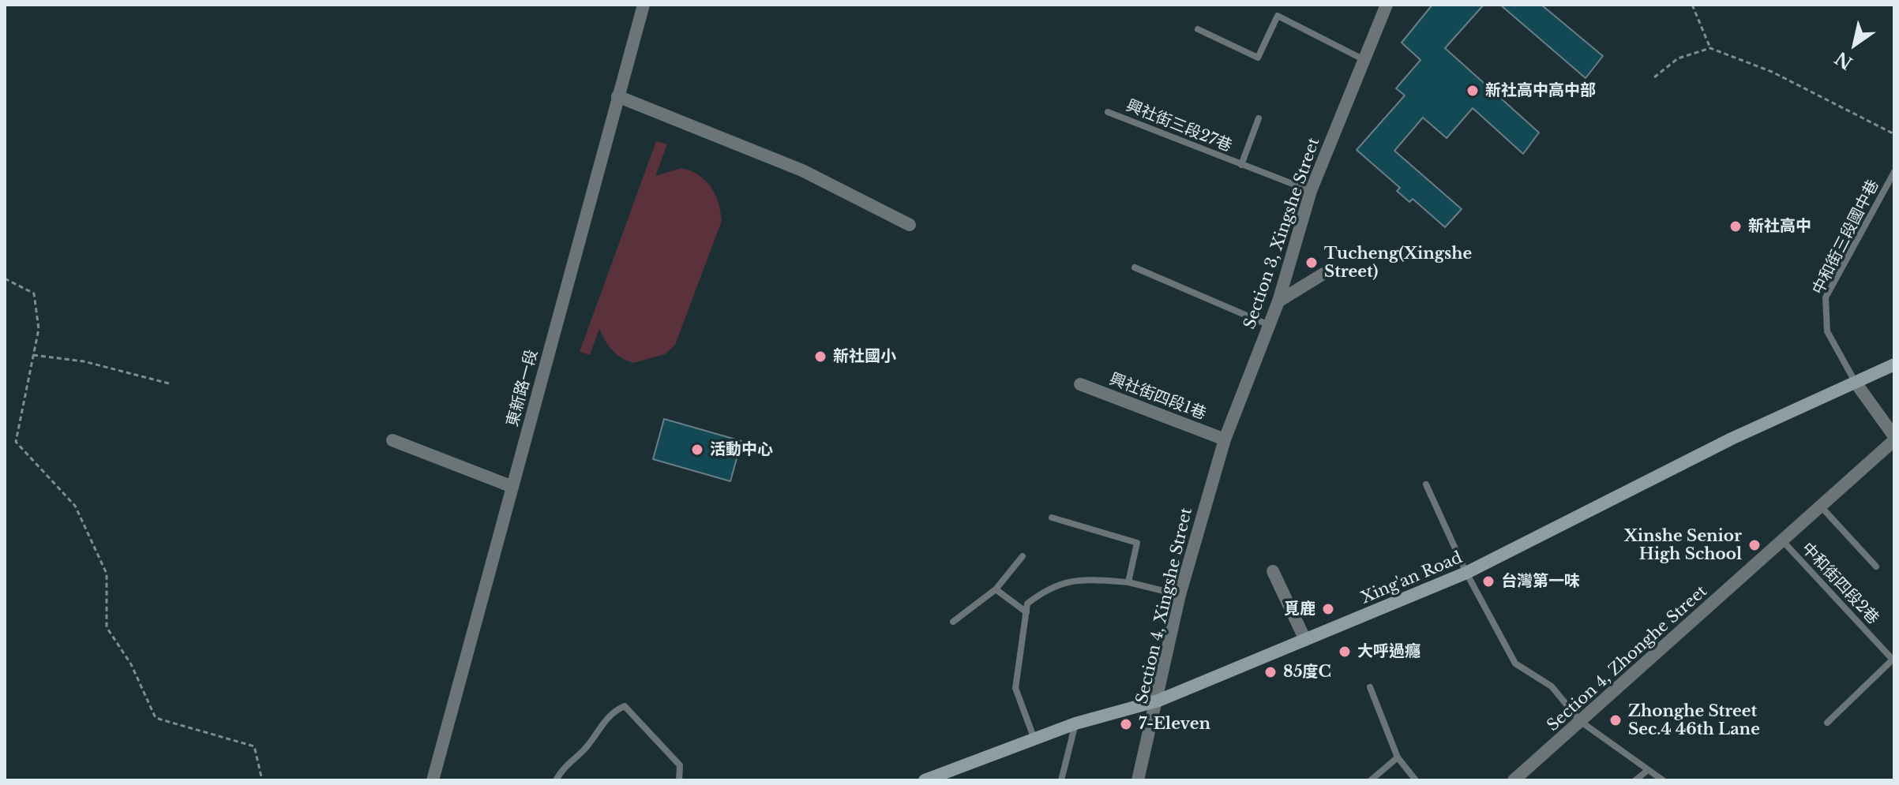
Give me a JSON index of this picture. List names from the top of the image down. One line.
{"streets":{"main road":["Xing'an Road"],"street":["Section 3, Xingshe Street","東新路一段","興社街四段1巷","Section 4, Xingshe Street","Section 4, Zhonghe Street"],"lane":["興社街三段27巷","中和街三段國中巷","中和街四段2巷"]},"crossings":[["興社街三段27巷","Section 3, Xingshe Street"],["Section 3, Xingshe Street","興社街四段1巷"],["Section 3, Xingshe Street","Section 4, Xingshe Street"],["中和街三段國中巷","Xing'an Road"],["興社街四段1巷","Section 4, Xingshe Street"],["Xing'an Road","Section 4, Xingshe Street"],["中和街四段2巷","Section 4, Zhonghe Street"]],"places":["新社高中高中部","新社高中","Tucheng(Xingshe Street)","新社國小","活動中心","Xinshe Senior High School","台灣第一味","覓鹿","大呼過癮","85度C","Zhonghe Street Sec.4 46th Lane","7-Eleven"],"north":"bottom left"}
